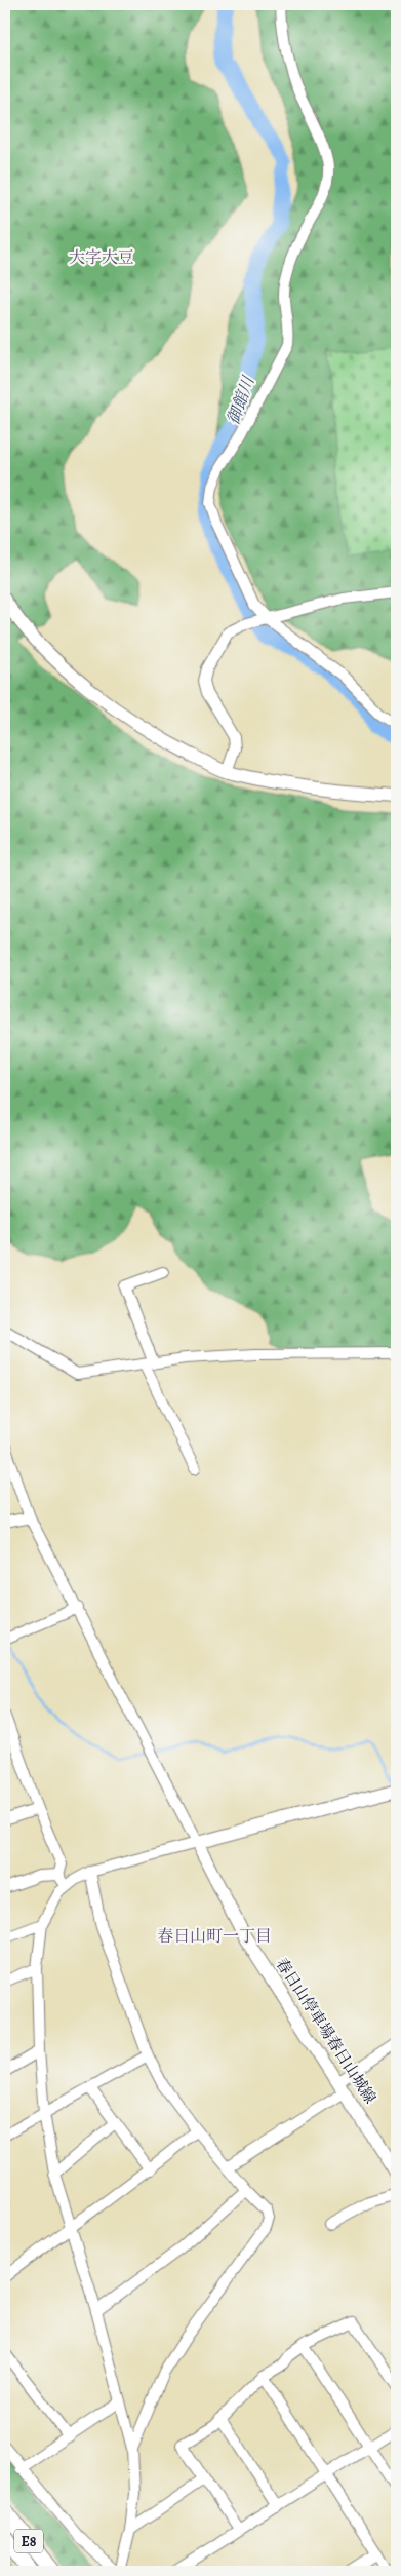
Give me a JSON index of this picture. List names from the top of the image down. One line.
{"streets":{"highway":["E8"],"main road":["春日山停車場春日山城線"]},"districts":["大字大豆","春日山町一丁目"],"water":["御館川"]}
